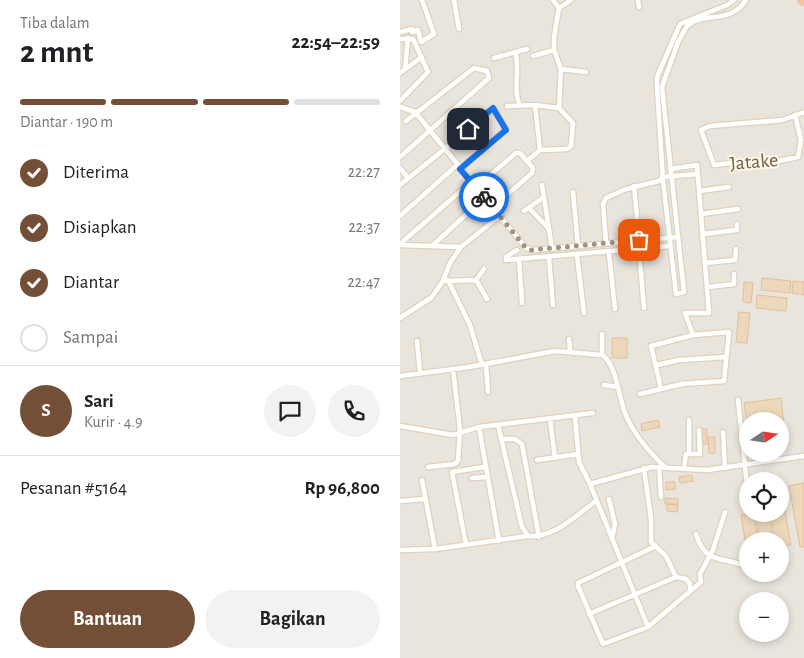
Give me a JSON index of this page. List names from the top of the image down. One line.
{"streets":{"street":["Jatake"]},"north":"right","page":{"heading":["2 mnt","Tiba dalam","22:54–22:59"],"panel":["Sari","Kurir · 4.9","Pesanan #5164","Rp 96,800"],"bar":"Diantar · 190 m","list":[["Diterima","22:27"],["Disiapkan","22:37"],["Diantar","22:47"],"Sampai"],"round":"S","map_buttons":["+","−"],"buttons":["Bantuan","Bagikan"]}}
